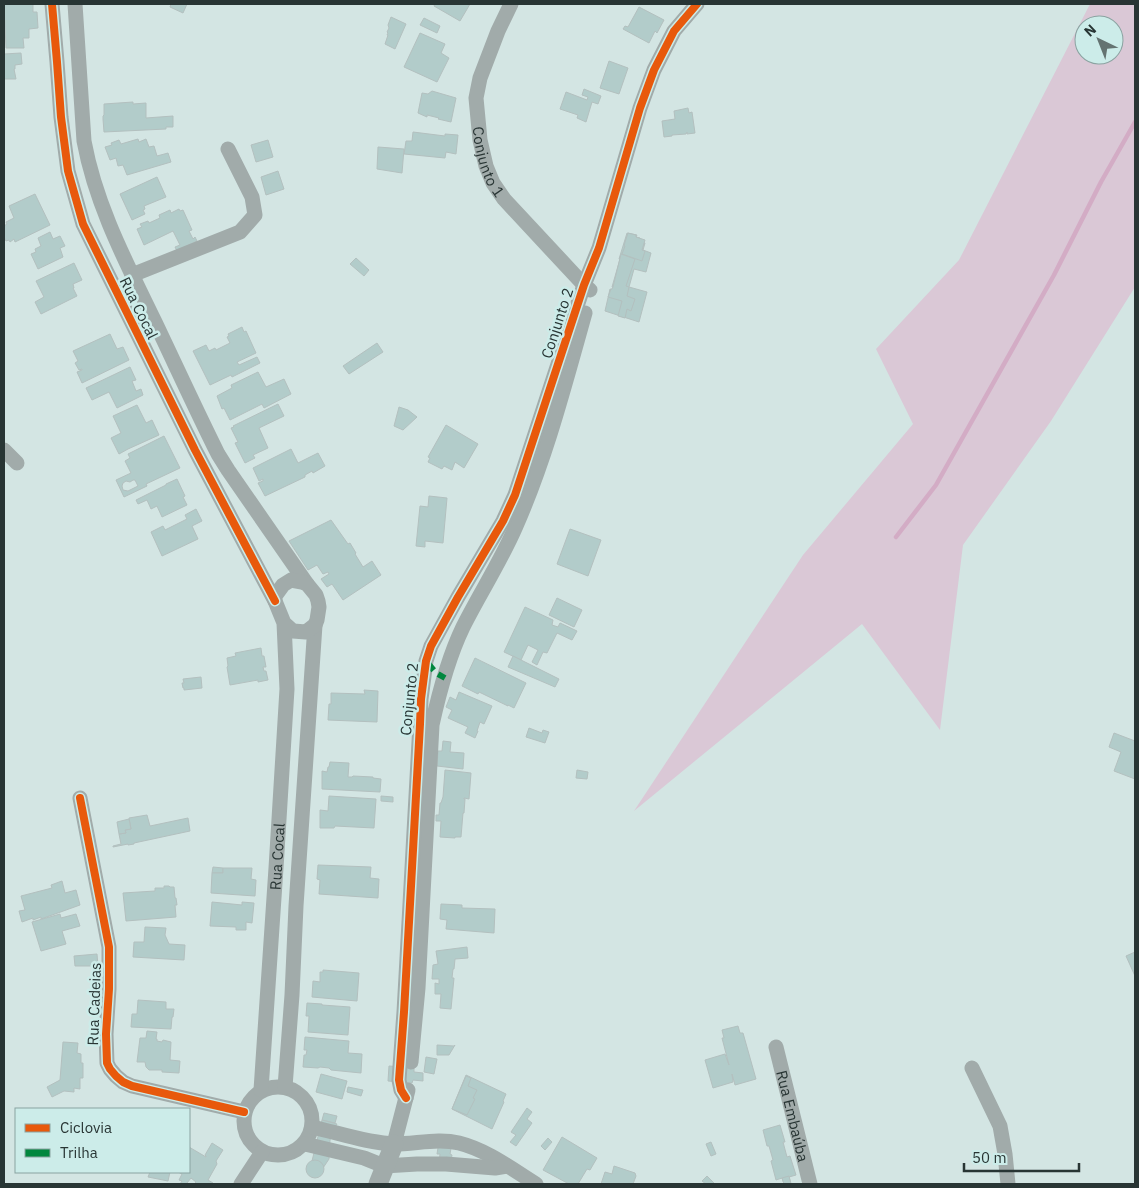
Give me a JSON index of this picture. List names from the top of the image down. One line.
{"streets":{"street":["Conjunto 1","Rua Cocal","Conjunto 2","Rua Cadeias","Rua Embaúba"]},"crossings":[["Conjunto 1","Conjunto 2"],["Rua Cocal","Rua Cadeias"]],"legend":["Ciclovia","Trilha"],"scale_bar":"50 m","north":"top left"}
